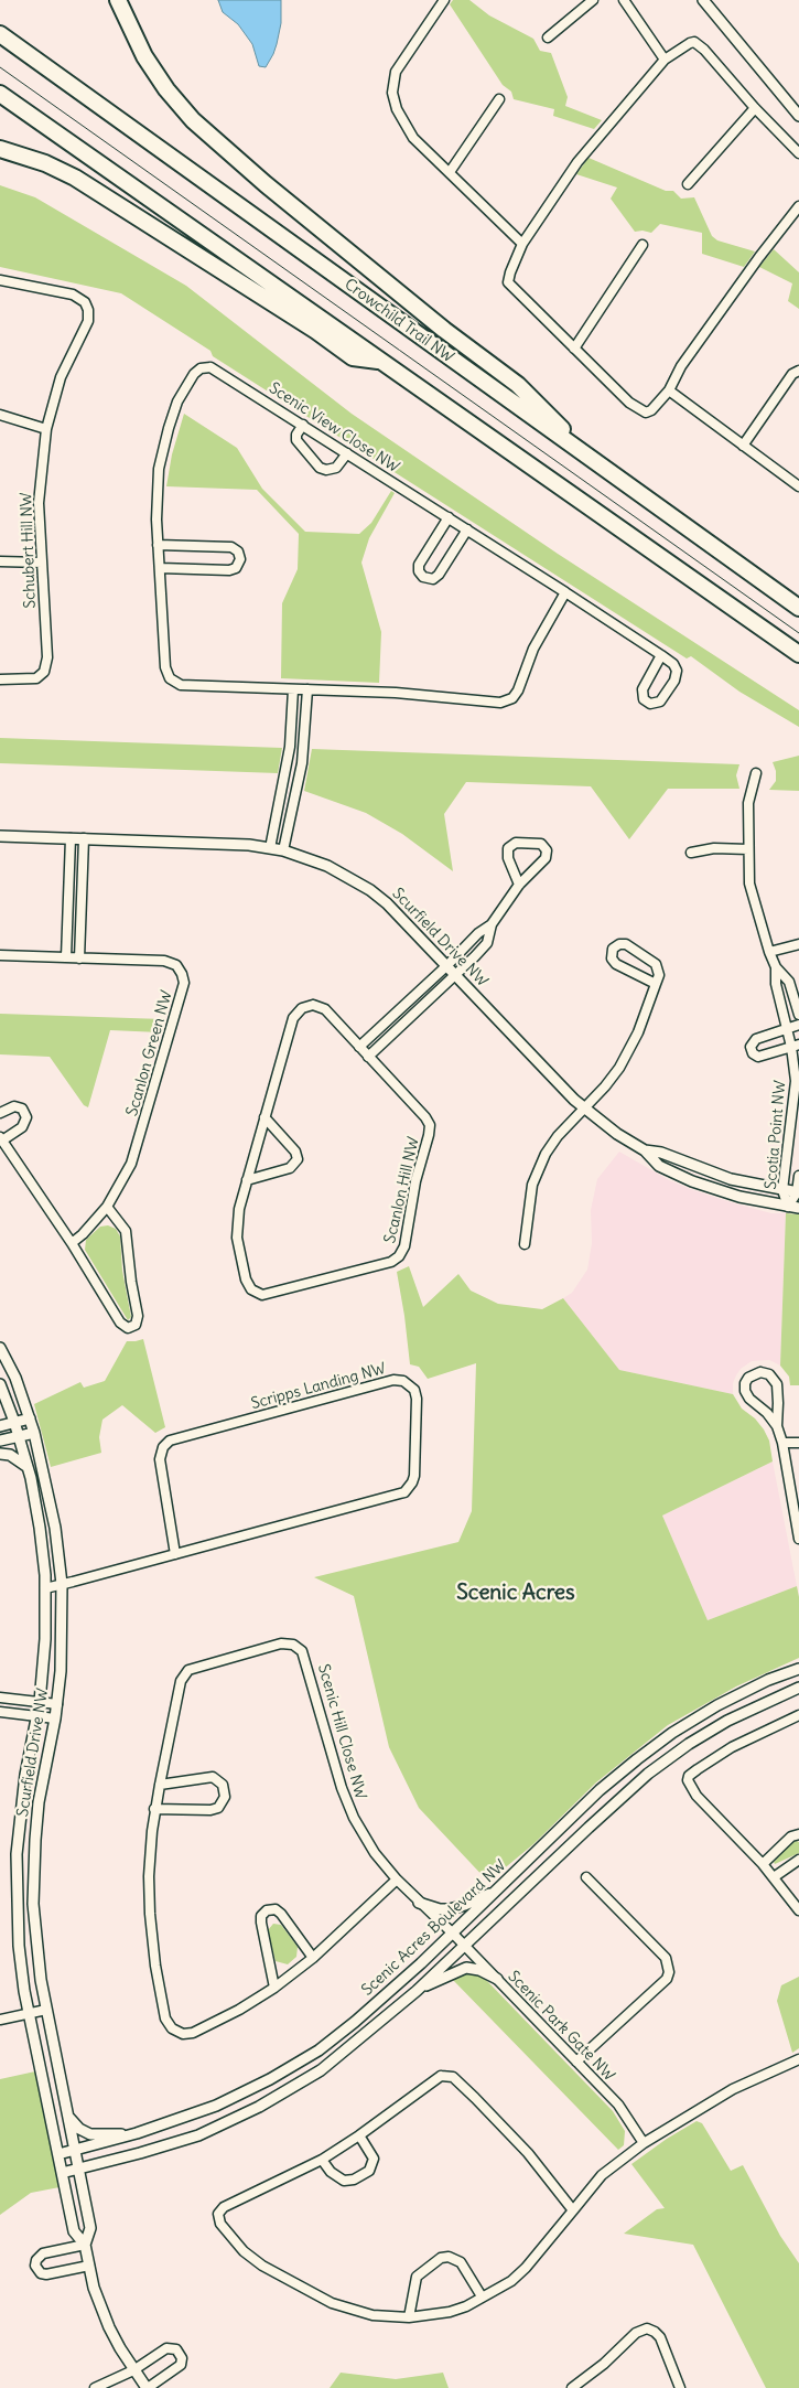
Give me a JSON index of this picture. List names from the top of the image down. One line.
{"streets":{"highway":["Crowchild Trail NW"],"street":["Scenic View Close NW","Schubert Hill NW","Scurfield Drive NW","Scanlon Green NW","Scotia Point NW","Scanlon Hill NW","Scripps Landing NW","Scenic Hill Close NW","Scenic Acres Boulevard NW","Scenic Park Gate NW"]},"crossings":[["Scurfield Drive NW","Scotia Point NW"],["Scurfield Drive NW","Scripps Landing NW"],["Scurfield Drive NW","Scenic Acres Boulevard NW"],["Scenic Hill Close NW","Scenic Acres Boulevard NW"],["Scenic Hill Close NW","Scenic Park Gate NW"],["Scenic Acres Boulevard NW","Scenic Park Gate NW"]],"districts":["Scenic Acres"]}
